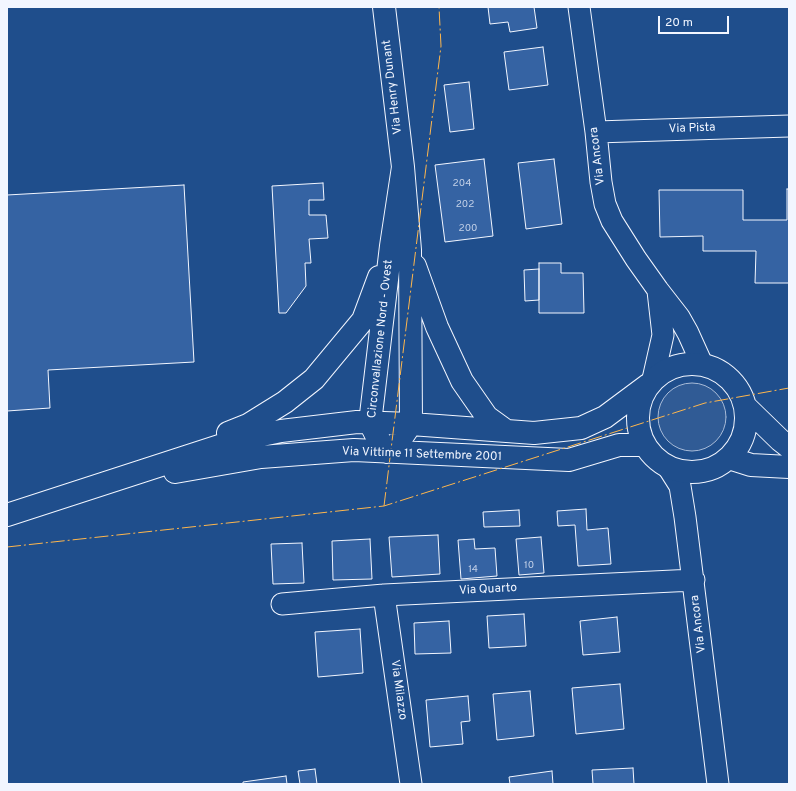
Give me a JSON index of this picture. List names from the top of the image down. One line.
{"streets":{"main road":["Via Henry Dunant","Via Ancora","Circonvallazione Nord - Ovest","Via Vittime 11 Settembre 2001"],"street":["Via Pista","Via Quarto","Via Milazzo"]},"crossings":[["Via Henry Dunant","Circonvallazione Nord - Ovest"],["Via Pista","Via Ancora"],["Via Ancora","Via Vittime 11 Settembre 2001"],["Via Ancora","Via Quarto"],["Circonvallazione Nord - Ovest","Via Vittime 11 Settembre 2001"],["Via Quarto","Via Milazzo"]],"house_numbers":["204","202","200","10","14"],"scale_bar":"20 m"}
